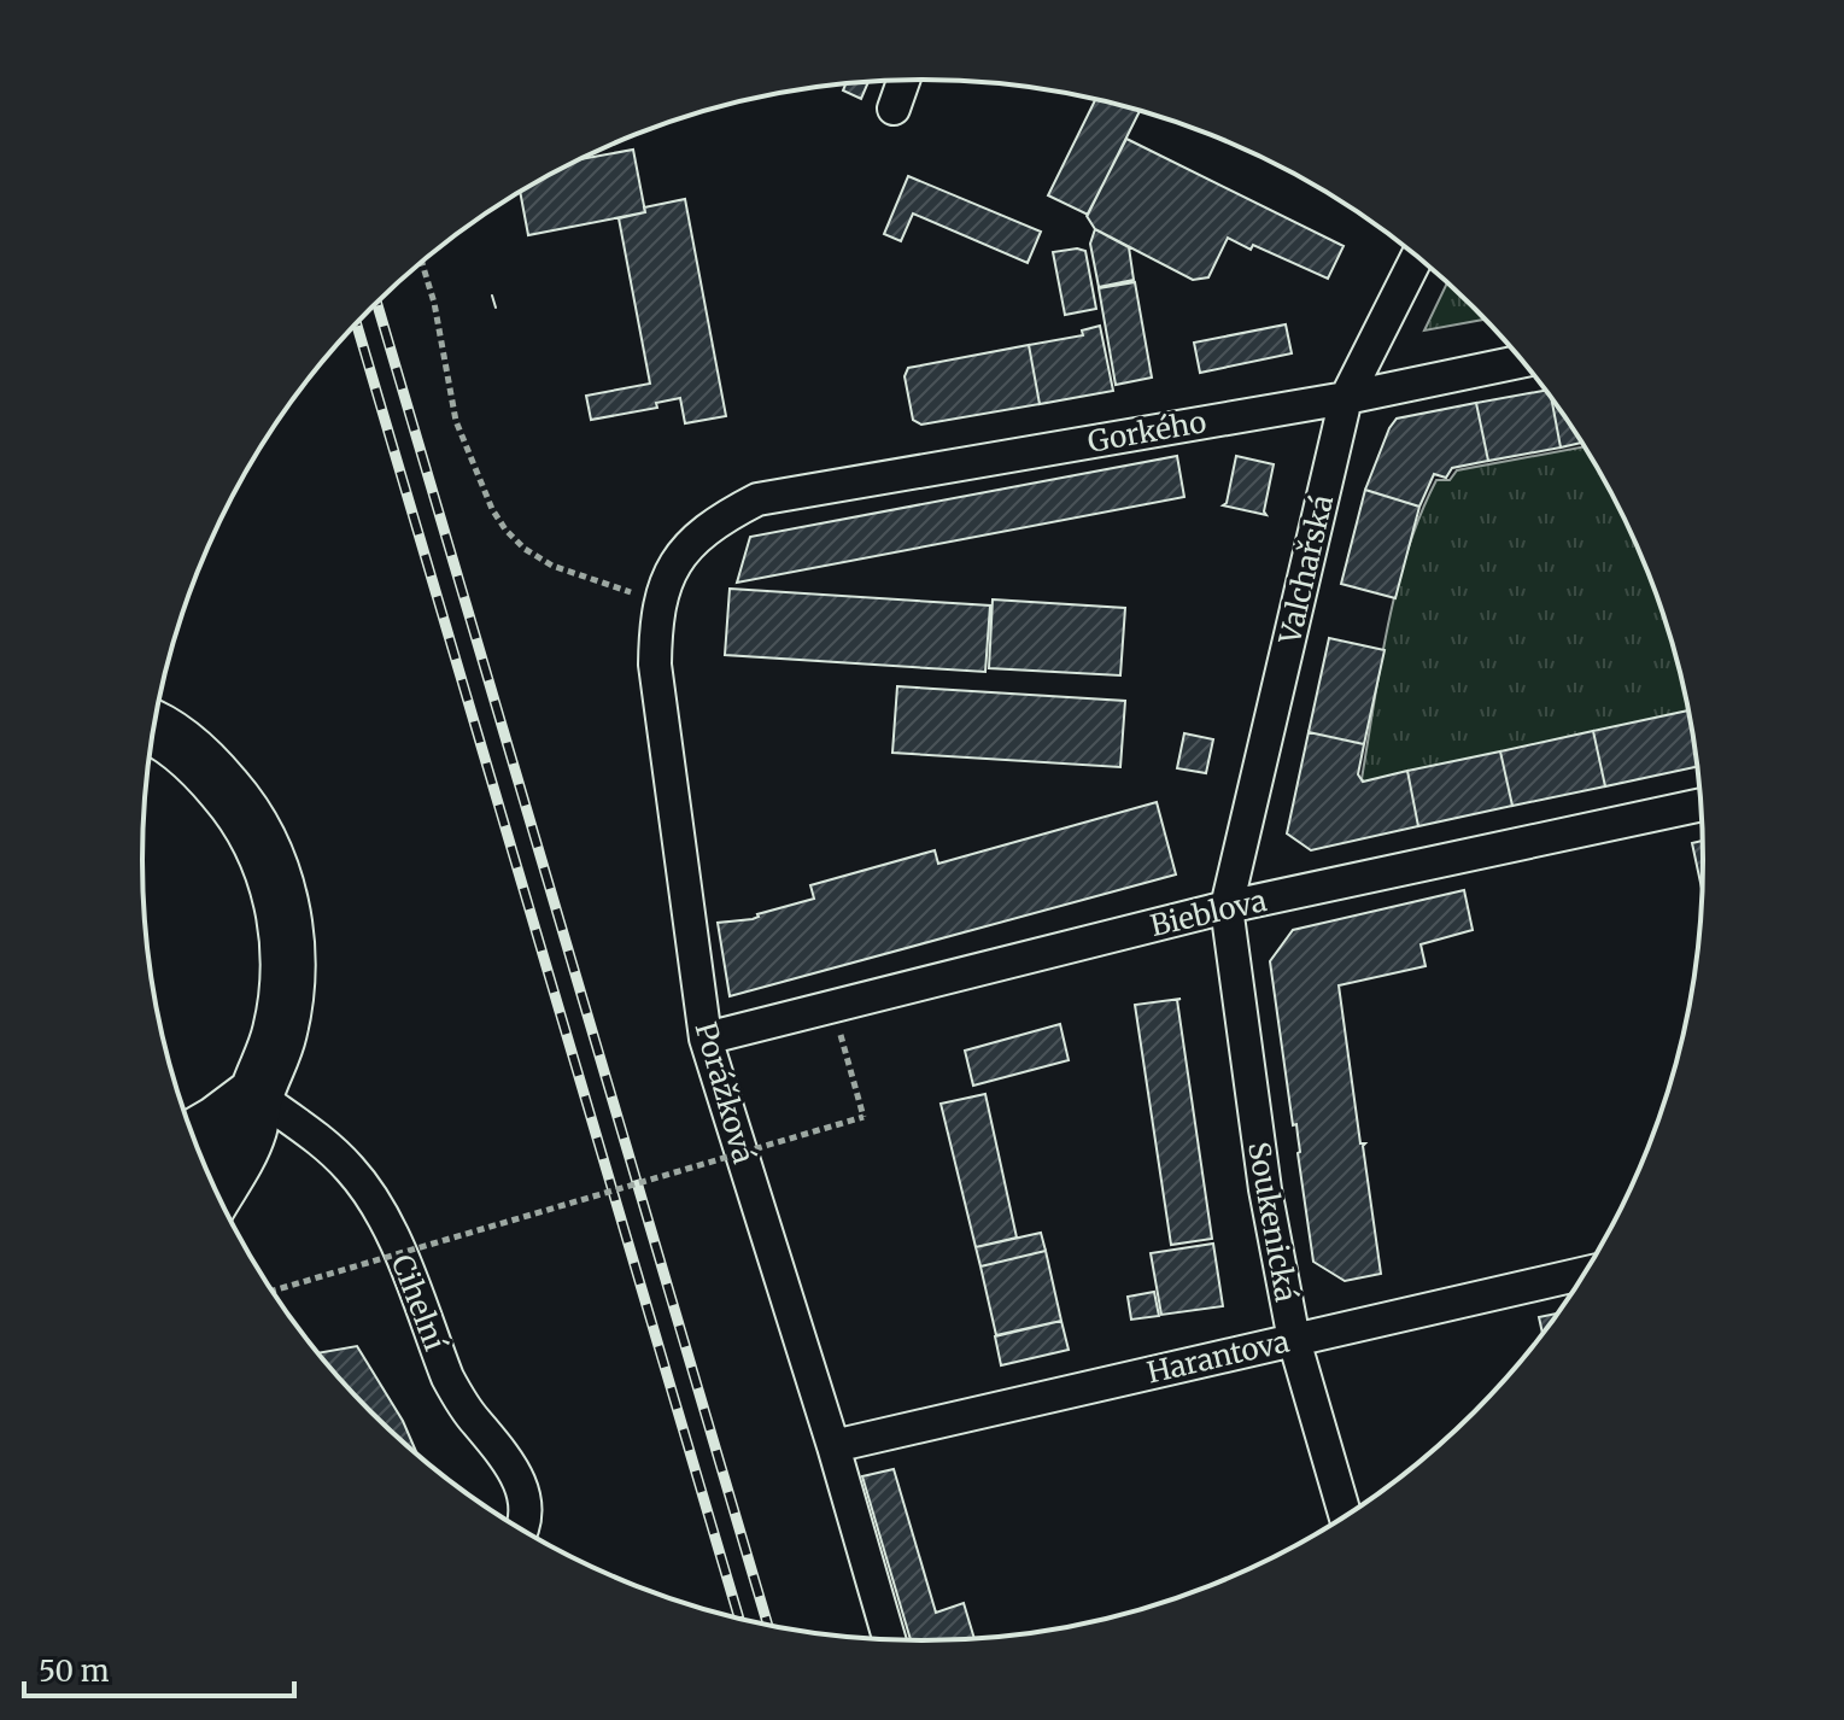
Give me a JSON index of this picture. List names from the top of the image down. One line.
{"streets":{"street":["Gorkého","Valchařská","Bieblova","Porážková","Soukenická","Cihelní","Harantova"]},"crossings":[["Gorkého","Valchařská"],["Gorkého","Porážková"],["Valchařská","Bieblova"],["Valchařská","Soukenická"],["Bieblova","Porážková"],["Bieblova","Soukenická"],["Porážková","Harantova"],["Soukenická","Harantova"]],"scale_bar":"50 m"}
